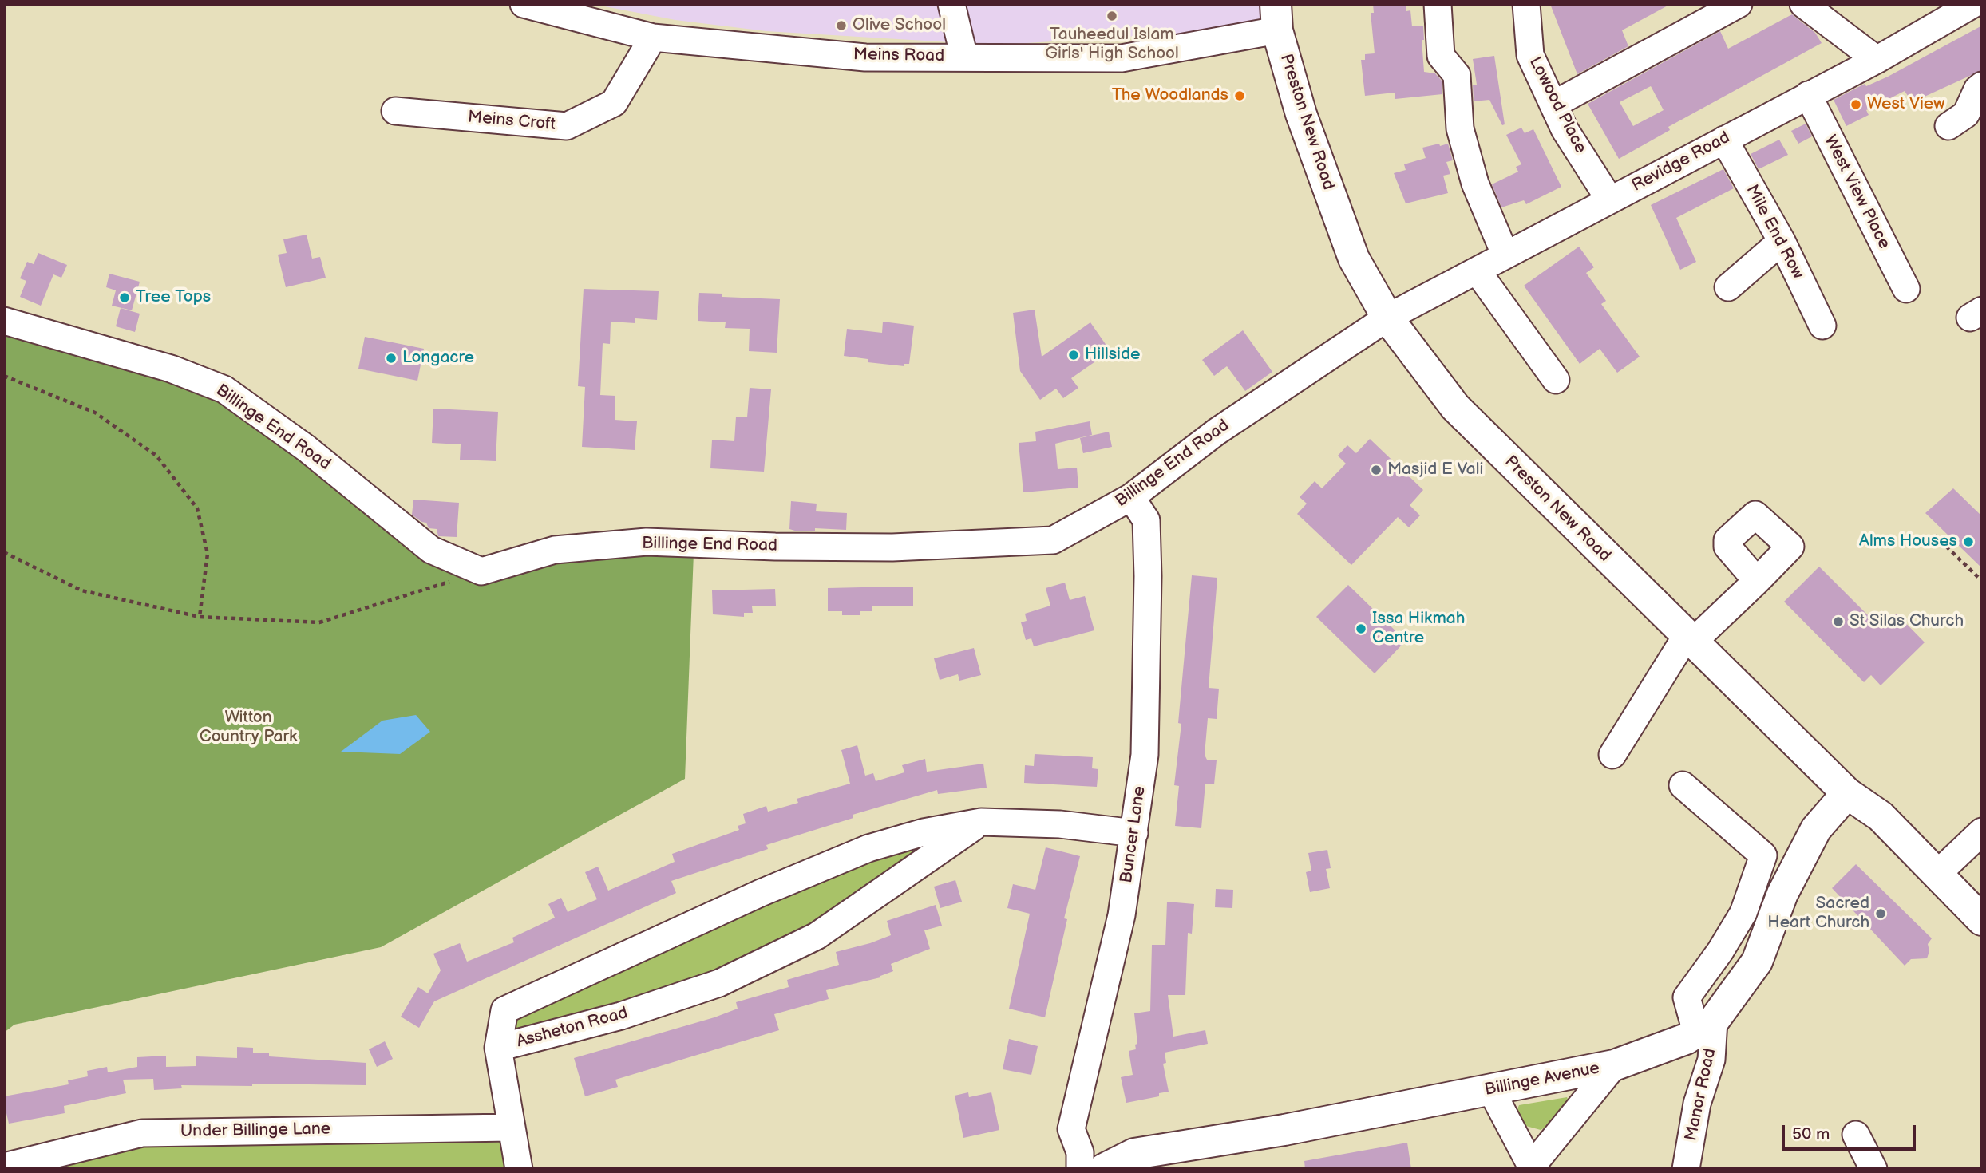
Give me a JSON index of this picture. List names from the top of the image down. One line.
{"streets":{"main road":["Preston New Road","Billinge Avenue"],"street":["Meins Road","Lowood Place","Meins Croft","Revidge Road","West View Place","Mile End Row","Billinge End Road","Buncer Lane","Assheton Road","Manor Road","Under Billinge Lane"]},"crossings":[["Meins Road","Meins Croft"],["Meins Road","Preston New Road"],["Lowood Place","Revidge Road"],["Preston New Road","Revidge Road"],["Preston New Road","Billinge End Road"],["Preston New Road","Billinge Avenue"],["Revidge Road","West View Place"],["Revidge Road","Mile End Row"],["Revidge Road","Billinge End Road"],["Billinge End Road","Buncer Lane"],["Buncer Lane","Assheton Road"],["Billinge Avenue","Manor Road"]],"parks":["Witton Country Park"],"places":["Tauheedul Islam Girls' High School","Olive School","The Woodlands","West View","Tree Tops","Hillside","Longacre","Masjid E Vali","Alms Houses","St Silas Church","Issa Hikmah Centre","Sacred Heart Church"],"scale_bar":"50 m"}
